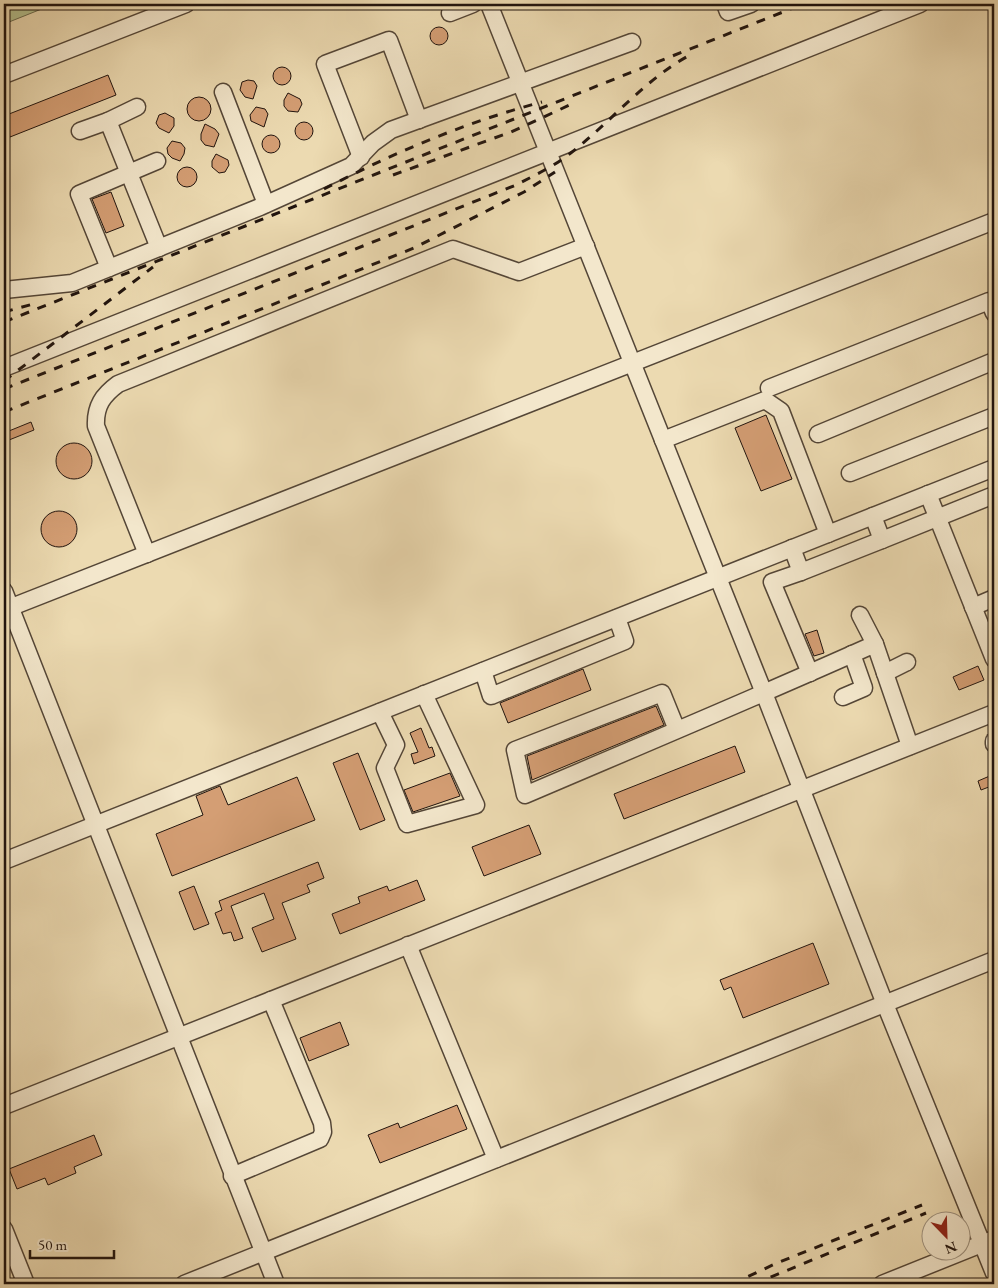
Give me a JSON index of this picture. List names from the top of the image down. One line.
{"scale_bar":"50 m","north":"bottom right"}
